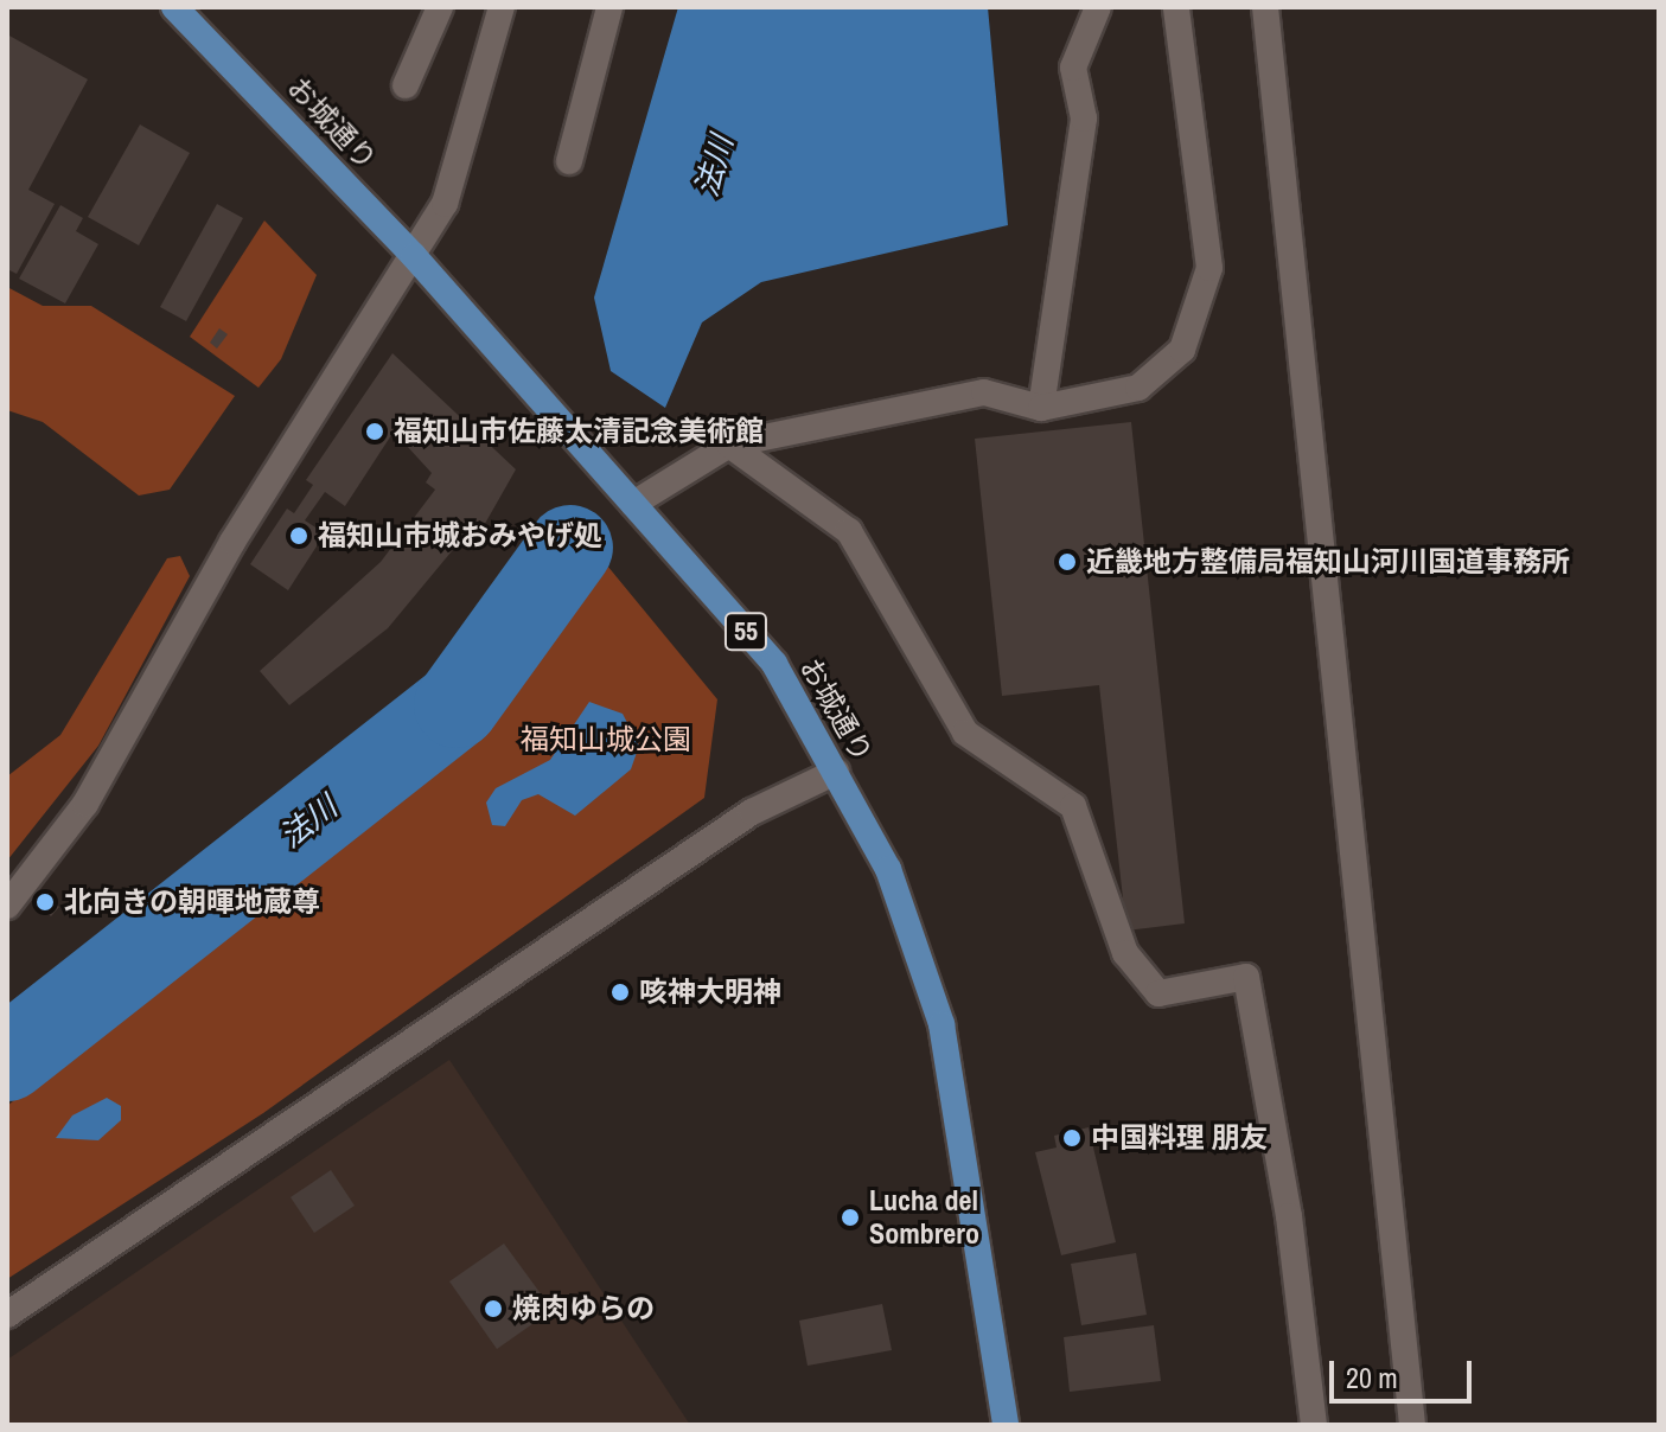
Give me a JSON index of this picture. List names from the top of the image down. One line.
{"streets":{"main road":["お城通り","55"]},"water":["法川"],"parks":["福知山城公園"],"places":["福知山市佐藤太清記念美術館","福知山市城おみやげ処","近畿地方整備局福知山河川国道事務所","北向きの朝暉地蔵尊","咳神大明神","中国料理 朋友","Lucha del Sombrero","焼肉ゆらの"],"scale_bar":"20 m"}
